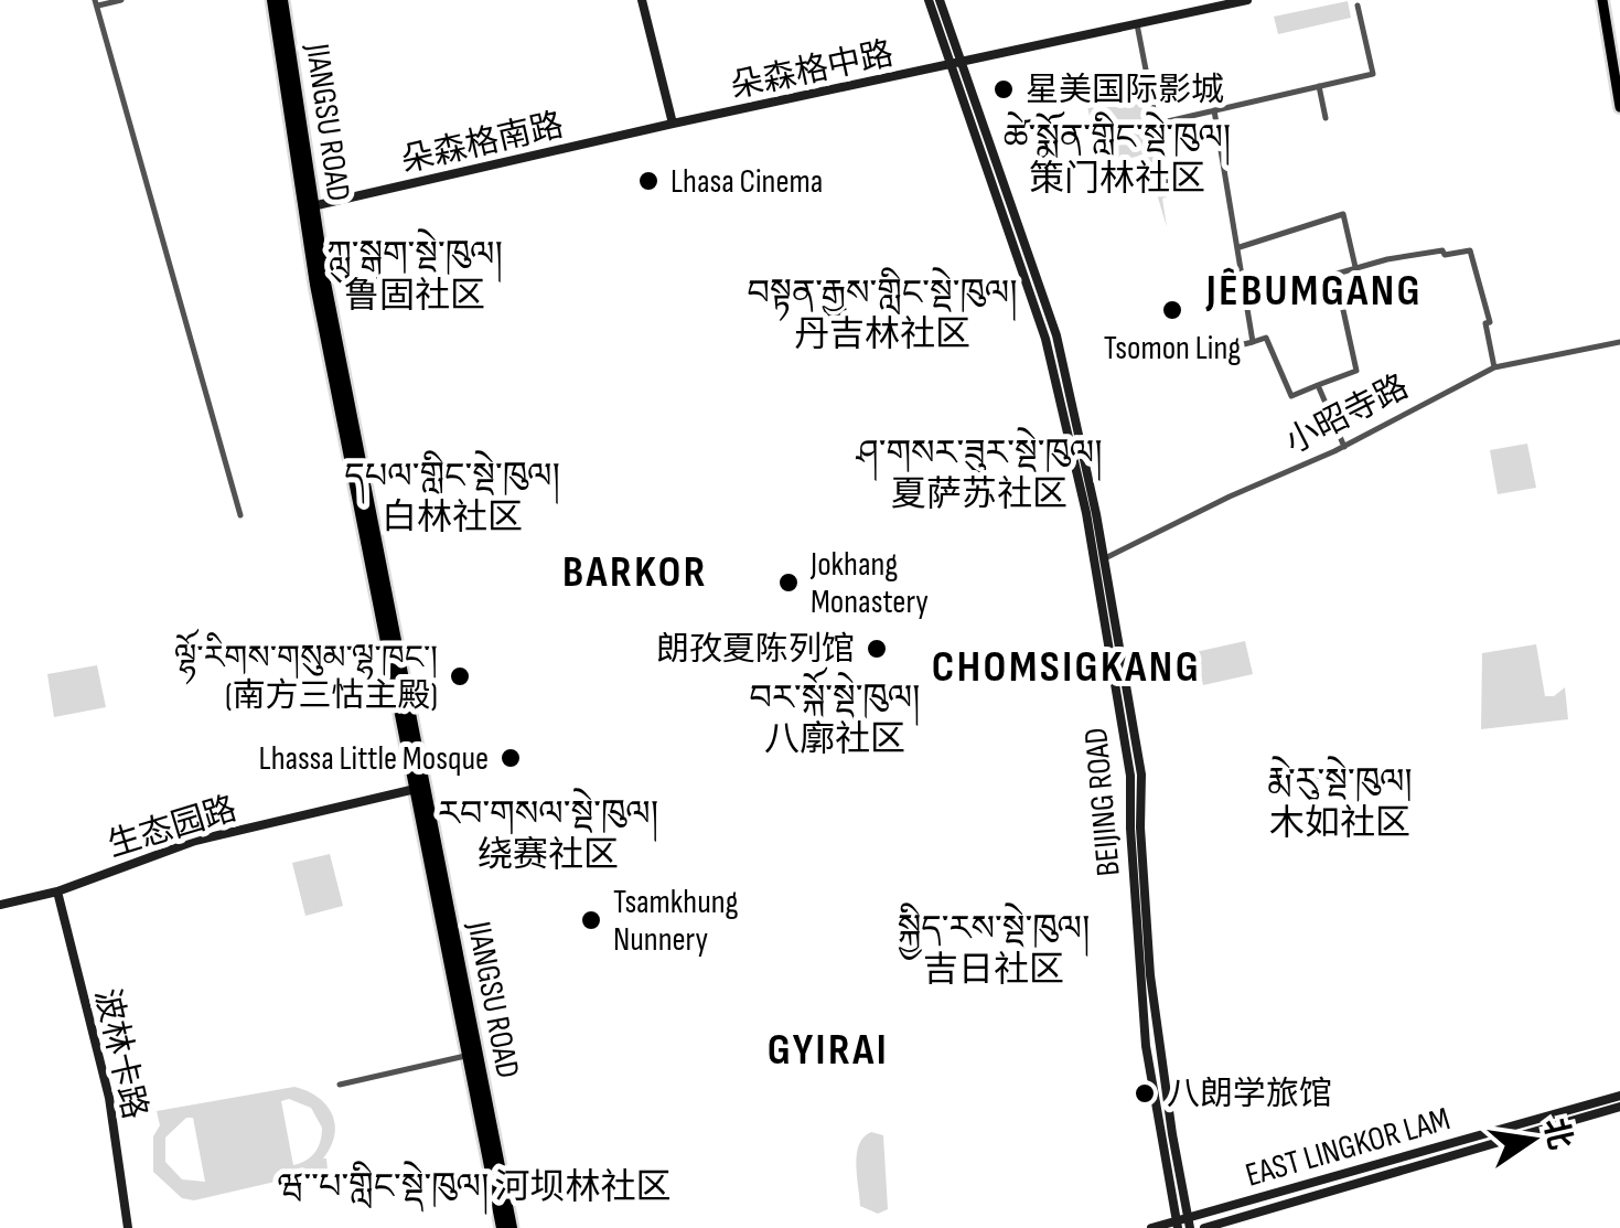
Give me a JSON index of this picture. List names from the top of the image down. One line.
{"streets":{"highway":["JIANGSU ROAD"],"main road":["朵森格中路","朵森格南路","BEIJING ROAD","生态园路","波林卡路","EAST LINGKOR LAM"],"street":["小昭寺路"]},"crossings":[["朵森格中路","朵森格南路"],["朵森格中路","BEIJING ROAD"],["JIANGSU ROAD","朵森格南路"],["JIANGSU ROAD","生态园路"],["小昭寺路","BEIJING ROAD"],["BEIJING ROAD","EAST LINGKOR LAM"],["生态园路","波林卡路"]],"districts":["ཚེ་སྨོན་གླིང་སྡེ་ཁུལ། 策门林社区","ཀླུ་སྒུག་སྡེ་ཁུལ། 鲁固社区","JÊBUMGANG","བསྟན་རྒྱས་གླིང་སྡེ་ཁུལ། 丹吉林社区","ཤ་གསར་ཟུར་སྡེ་ཁུལ། 夏萨苏社区","དཔལ་གླིང་སྡེ་ཁུལ། 白林社区","BARKOR","CHOMSIGKANG","བར་སྐོ་སྡེ་ཁུལ། 八廓社区","རྨེ་རུ་སྡེ་ཁུལ། 木如社区","རབ་གསལ་སྡེ་ཁུལ། 绕赛社区","སྐྱིད་རས་སྡེ་ཁུལ། 吉日社区","GYIRAI","ཝ་་པ་གླིང་སྡེ་ཁུལ། 河坝林社区"],"places":["星美国际影城","Lhasa Cinema","Tsomon Ling","Jokhang Monastery","朗孜夏陈列馆","ལྷོ་རིགས་གསུམ་ལྷ་ཁང་། (南方三怙主殿)","Lhassa Little Mosque","Tsamkhung Nunnery","八朗学旅馆"],"north":"right"}
